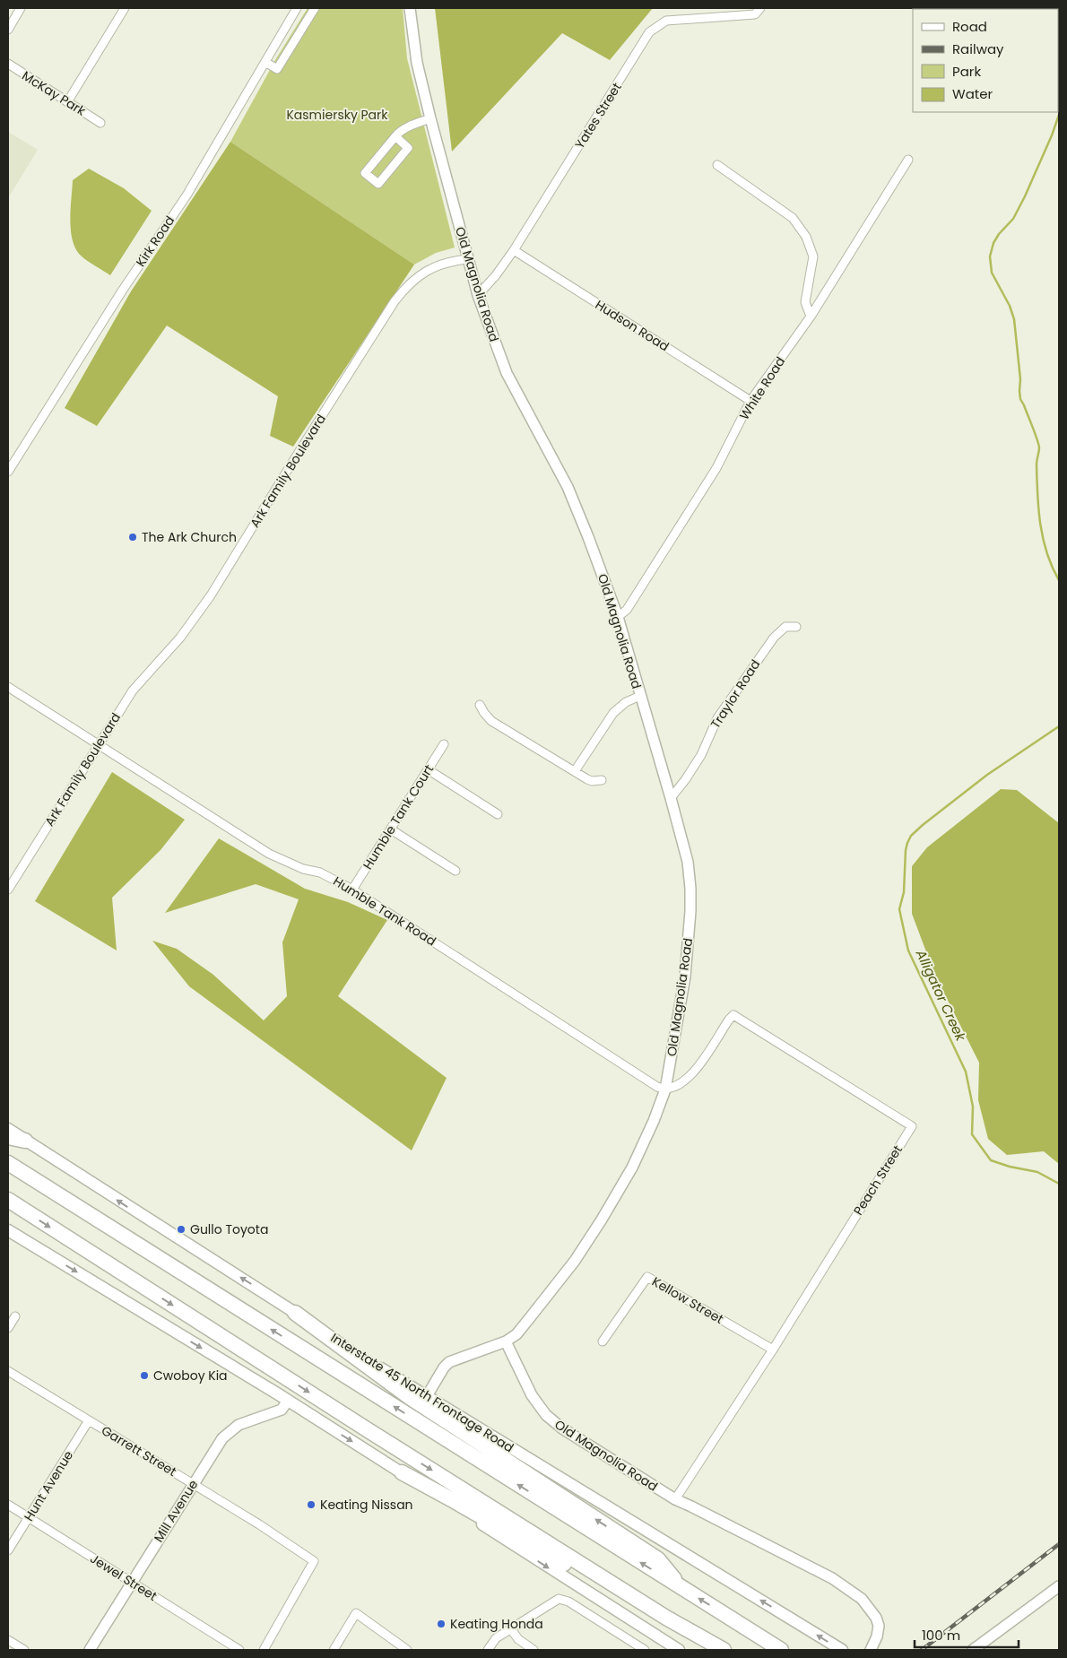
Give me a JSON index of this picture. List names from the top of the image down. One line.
{"streets":{"main road":["Interstate 45 North Frontage Road"],"street":["McKay Park","Yates Street","Kirk Road","Old Magnolia Road","Hudson Road","White Road","Ark Family Boulevard","Traylor Road","Humble Tank Court","Humble Tank Road","Peach Street","Kellow Street","Garrett Street","Hunt Avenue","Mill Avenue","Jewel Street"]},"crossings":[["Yates Street","Old Magnolia Road"],["Yates Street","Hudson Road"],["Old Magnolia Road","White Road"],["Old Magnolia Road","Ark Family Boulevard"],["Old Magnolia Road","Traylor Road"],["Old Magnolia Road","Humble Tank Road"],["Old Magnolia Road","Peach Street"],["Hudson Road","White Road"],["Ark Family Boulevard","Humble Tank Road"],["Humble Tank Court","Humble Tank Road"],["Humble Tank Road","Peach Street"],["Peach Street","Kellow Street"],["Garrett Street","Hunt Avenue"],["Garrett Street","Mill Avenue"],["Hunt Avenue","Jewel Street"],["Mill Avenue","Jewel Street"]],"water":["Alligator Creek"],"parks":["Kasmiersky Park"],"places":["The Ark Church","Gullo Toyota","Cwoboy Kia","Keating Nissan","Keating Honda"],"legend":["Road","Railway","Park","Water"],"scale_bar":"100 m"}
